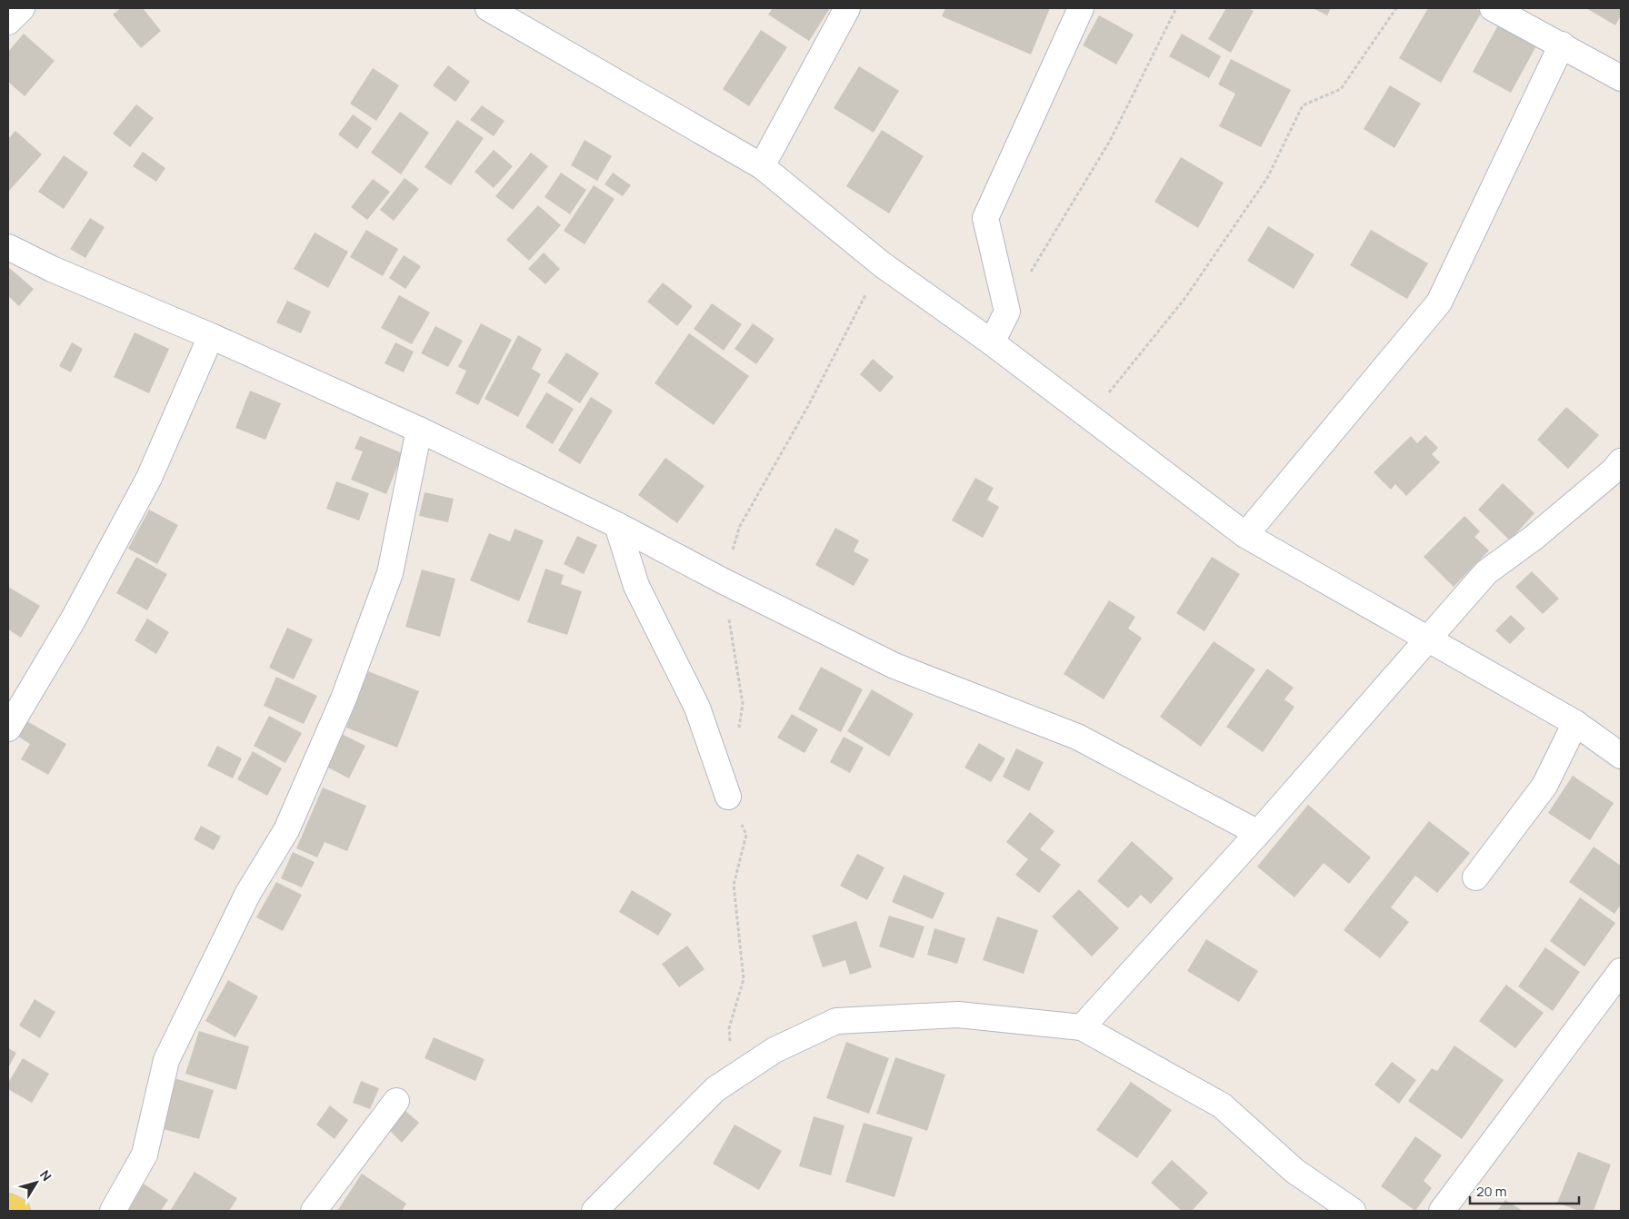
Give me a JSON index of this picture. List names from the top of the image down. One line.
{"scale_bar":"20 m","north":"top right"}
